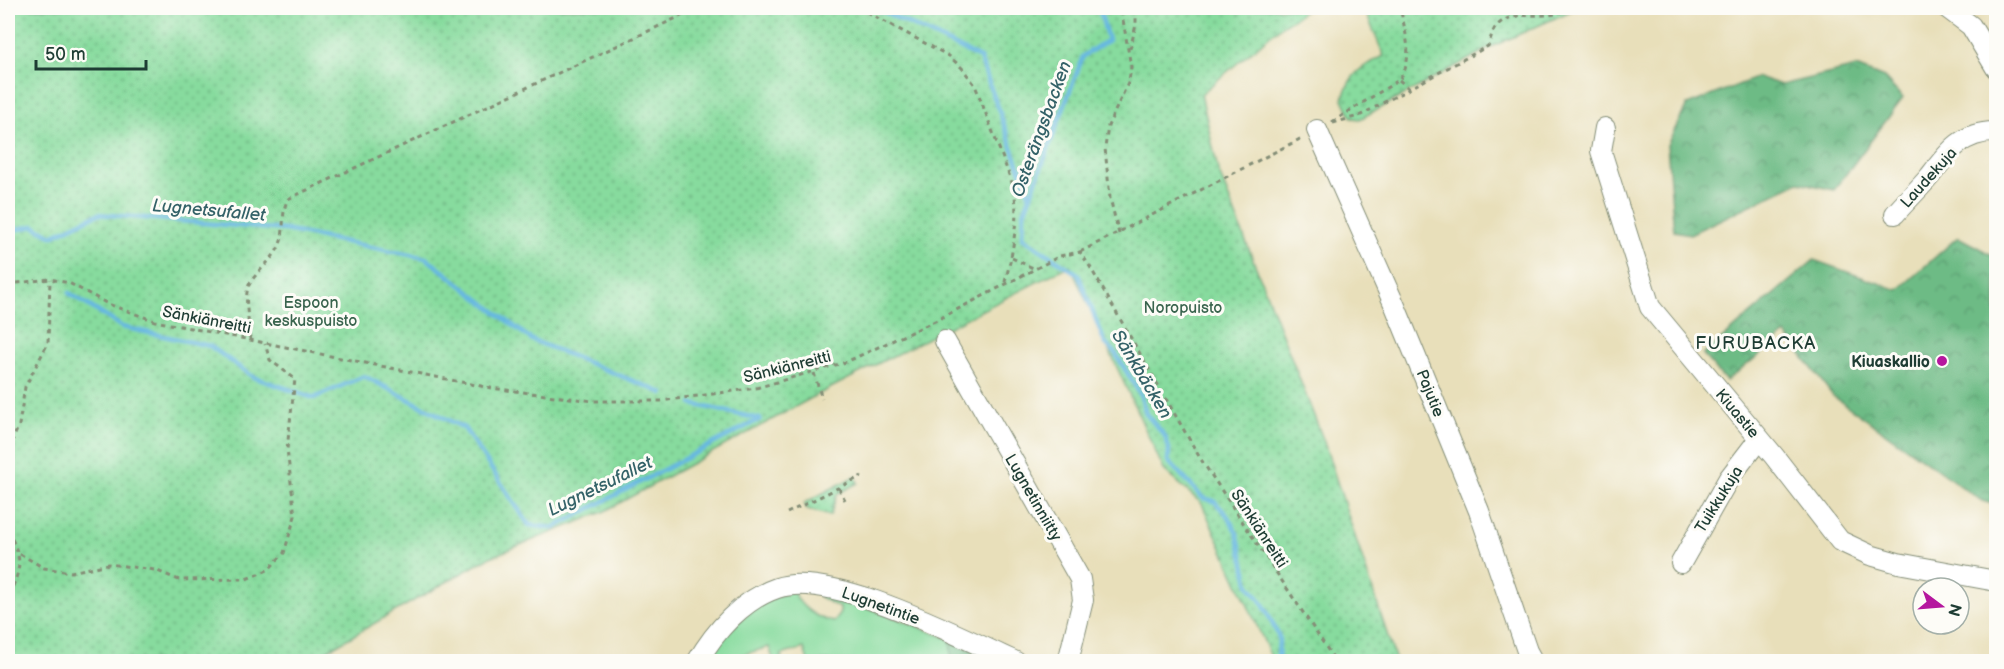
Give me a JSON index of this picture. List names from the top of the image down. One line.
{"streets":{"street":["Laudekuja","Pajutie","Kiuastie","Lugnetinniitty","Tuikkukuja","Lugnetintie"],"path":["Sänkiänreitti"]},"crossings":[["Kiuastie","Tuikkukuja"]],"districts":["FURUBACKA"],"water":["Osterängsbacken","Lugnetsufallet","Sänkbäcken"],"parks":["Espoon keskuspuisto","Noropuisto"],"places":["Kiuaskallio"],"scale_bar":"50 m","north":"right"}
